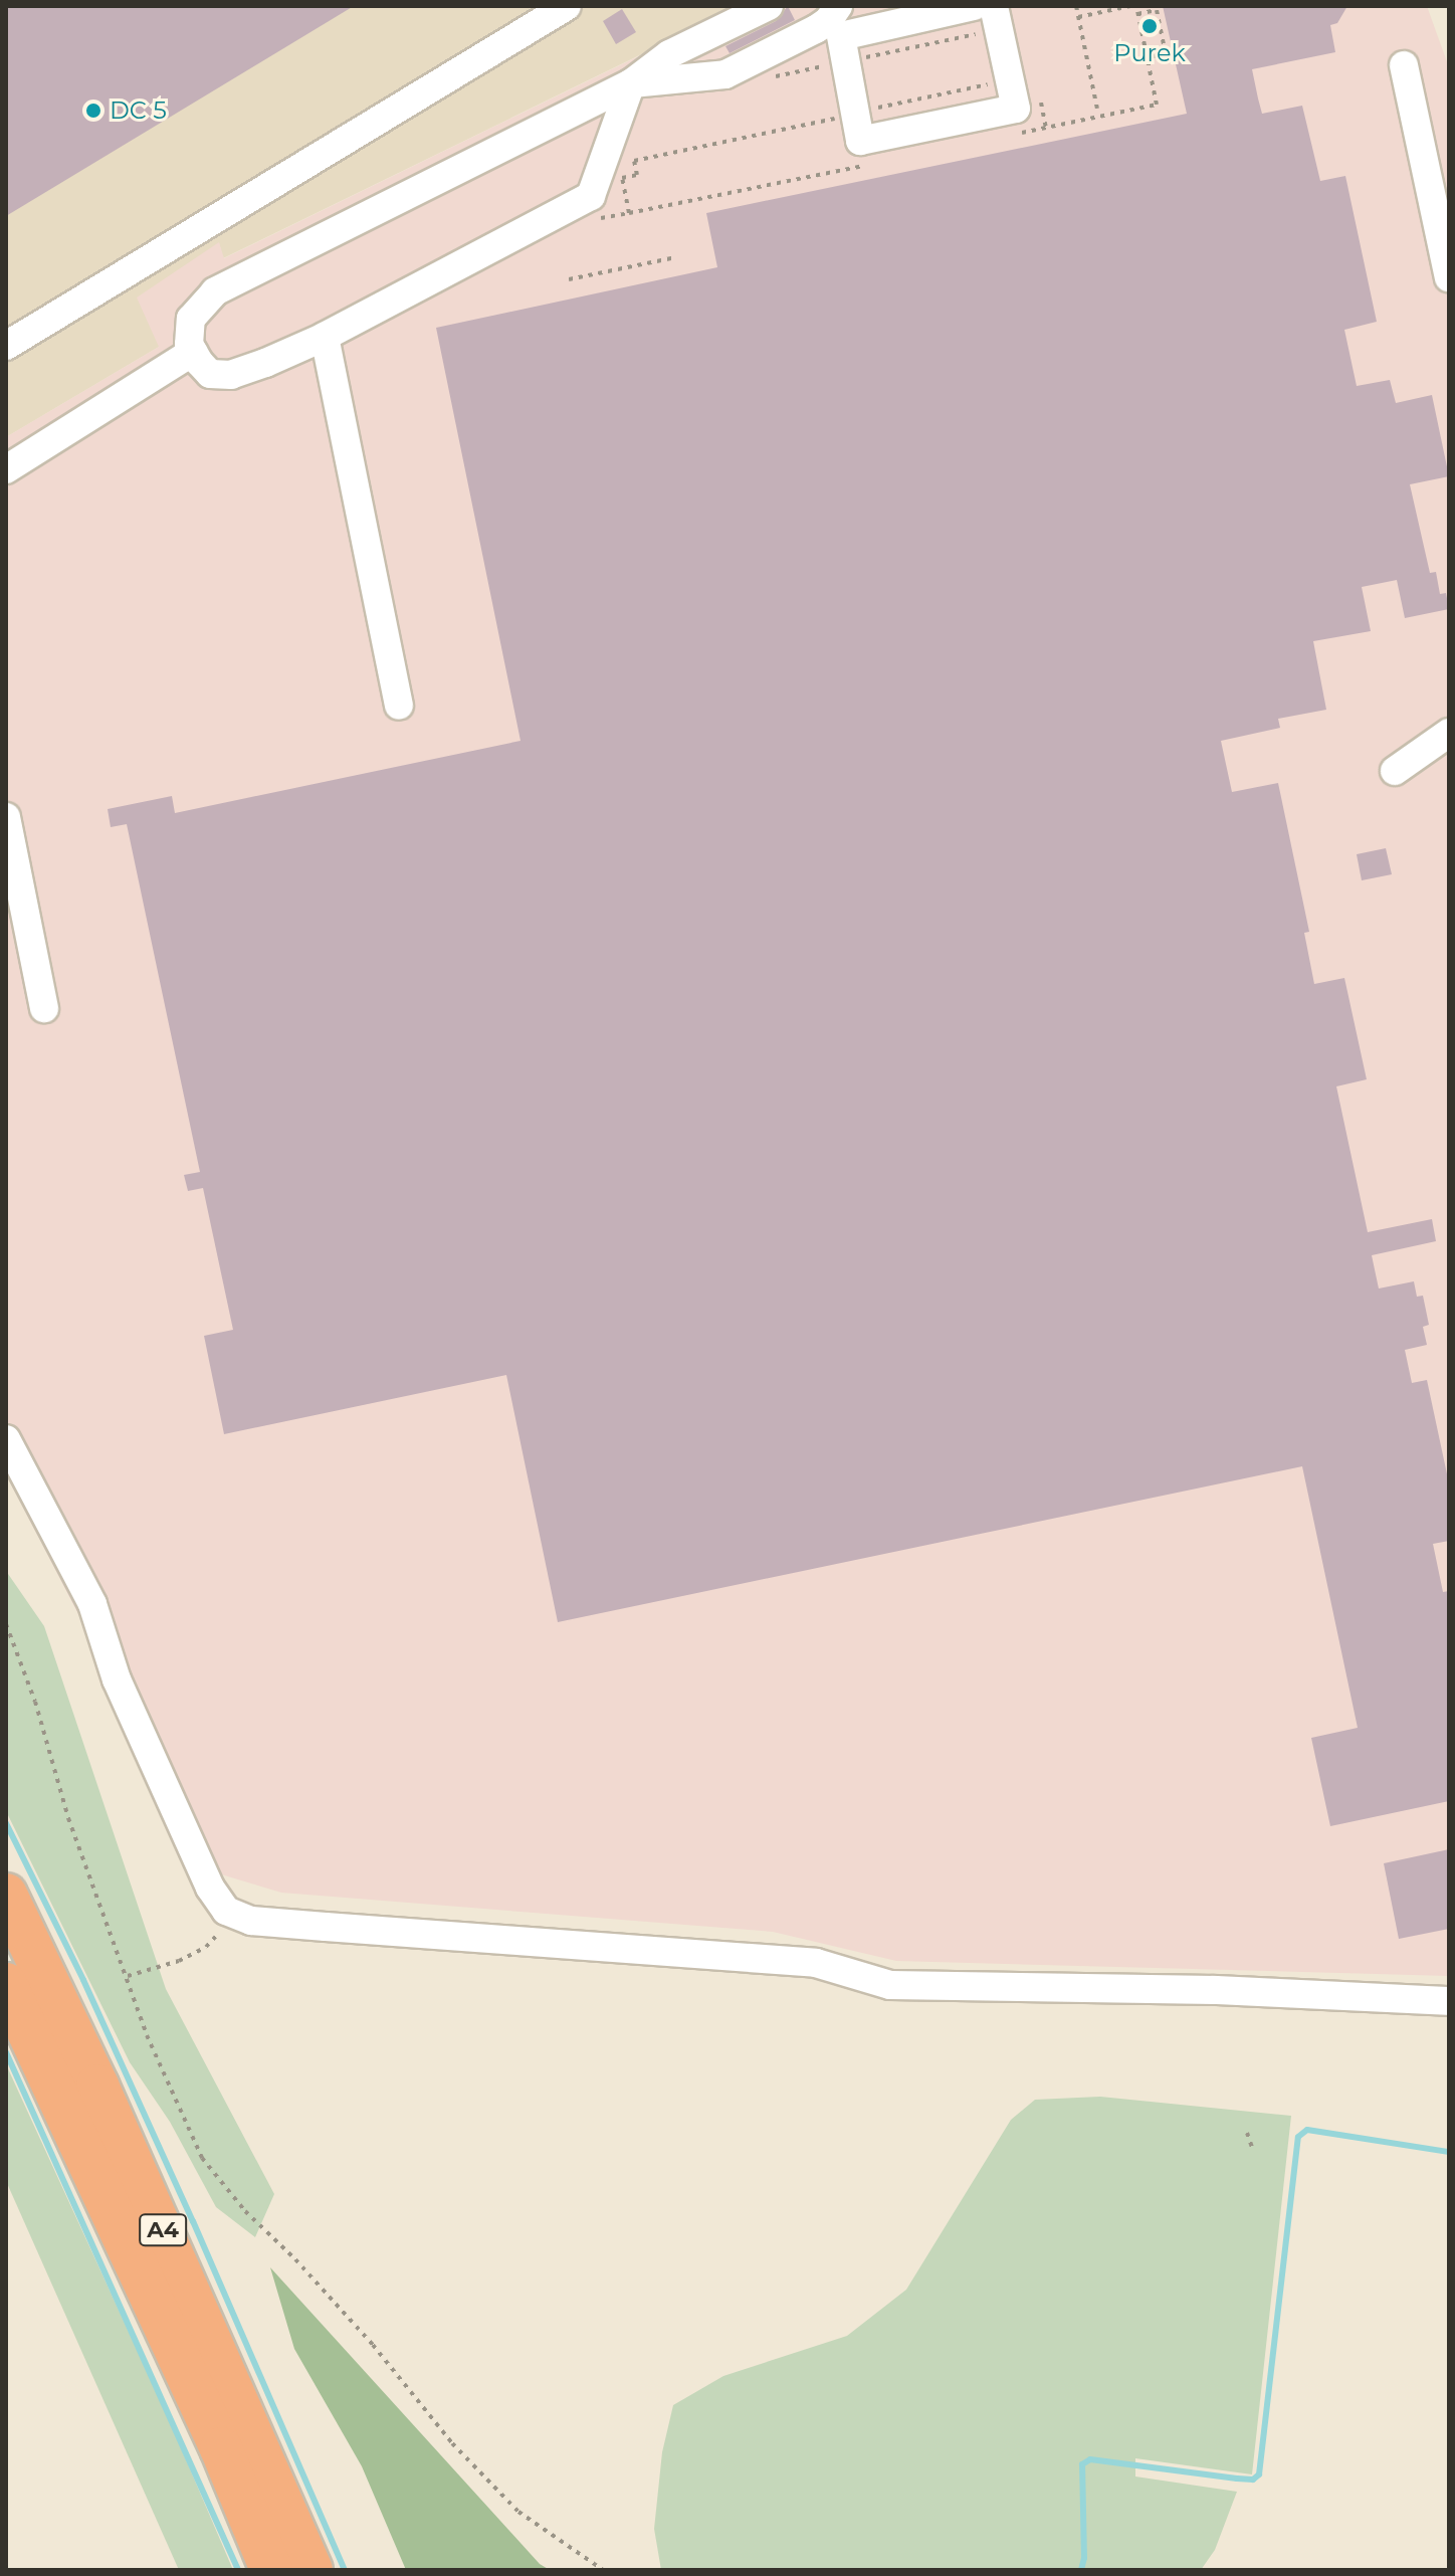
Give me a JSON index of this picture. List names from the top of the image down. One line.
{"streets":{"highway":["A4"]},"places":["Purek","DC 5"]}
